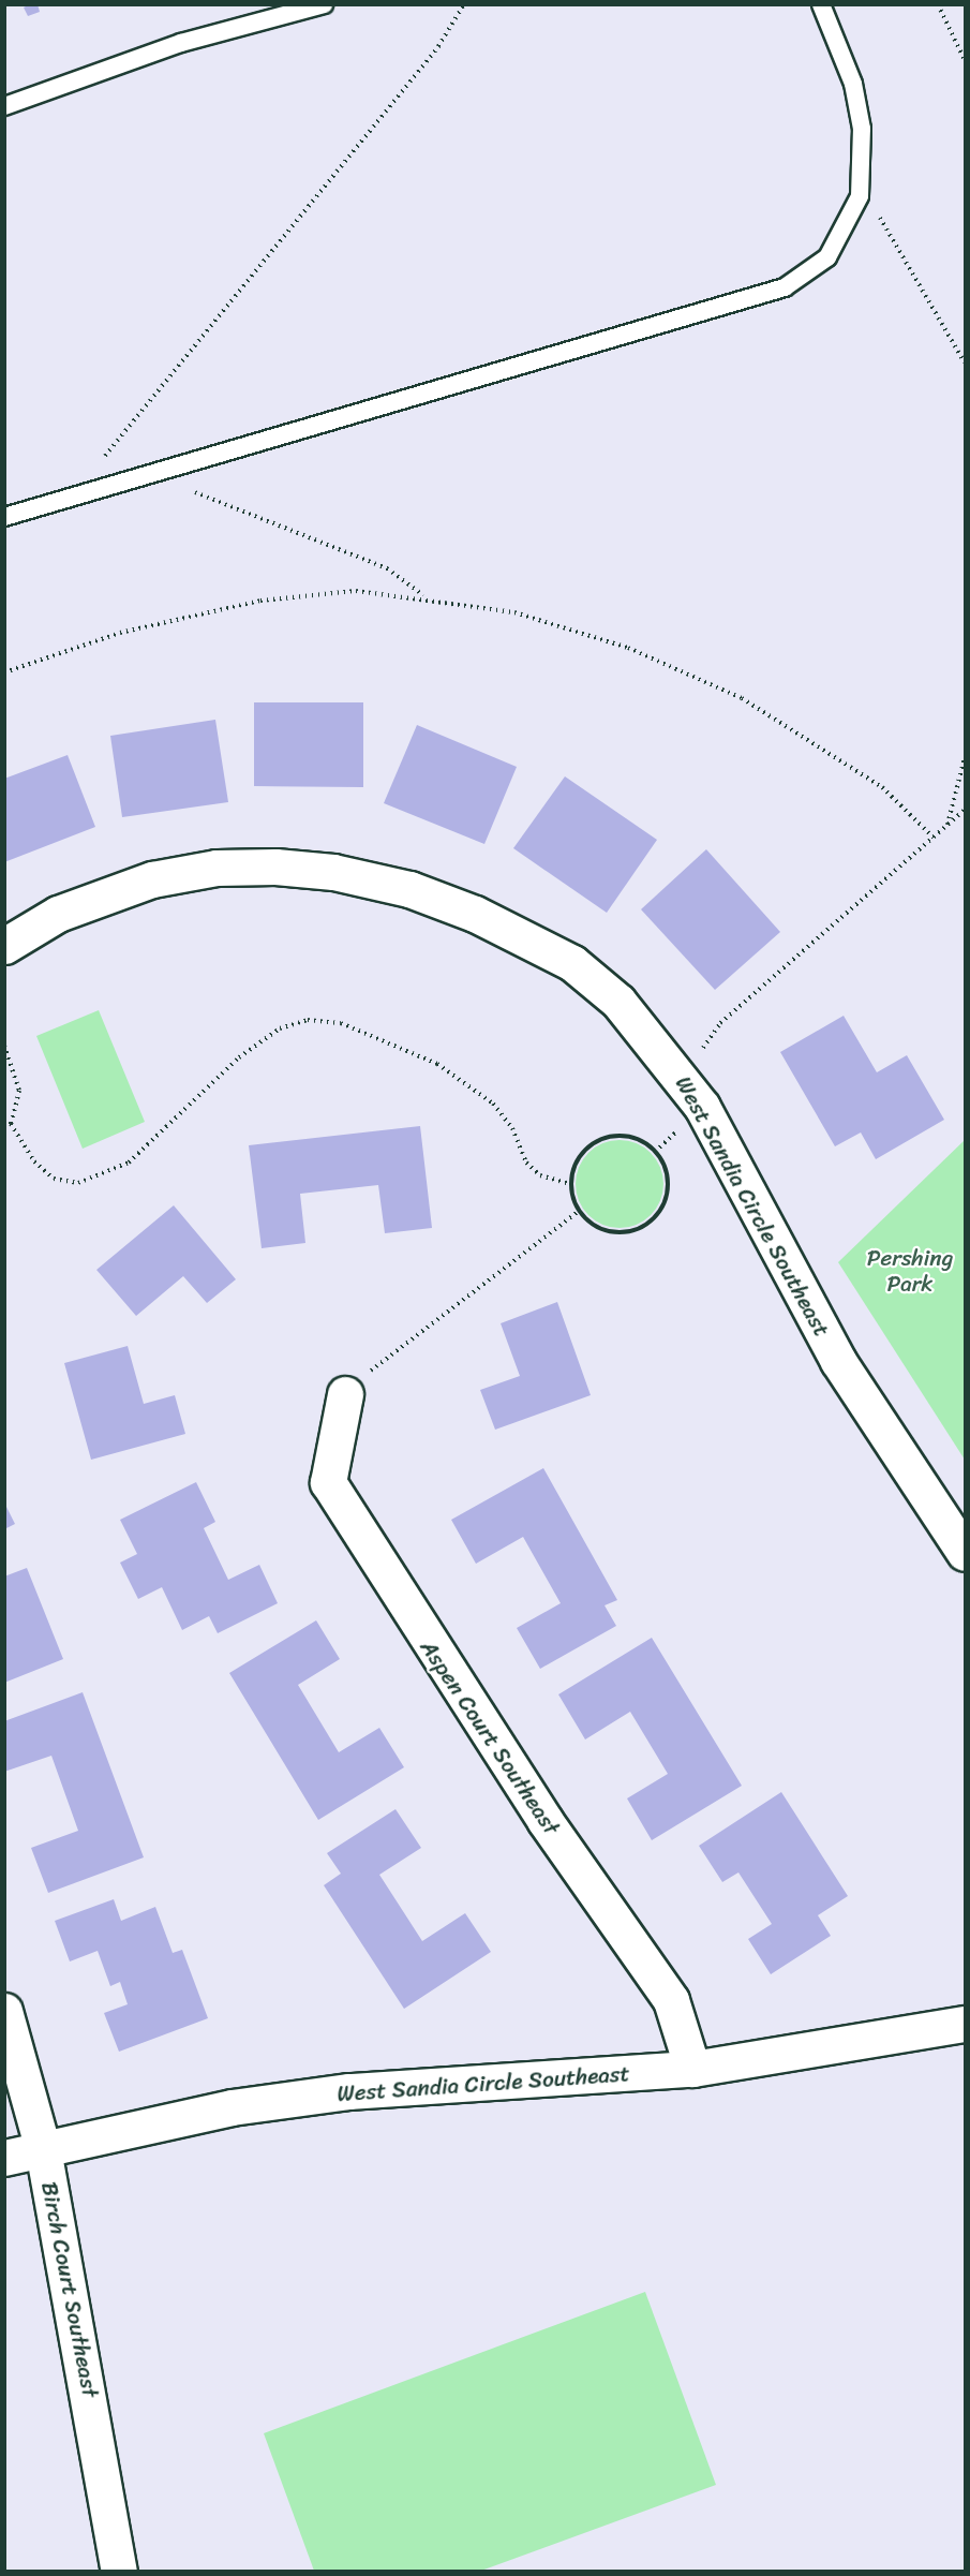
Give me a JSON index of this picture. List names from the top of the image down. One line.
{"streets":{"street":["West Sandia Circle Southeast","Aspen Court Southeast","Birch Court Southeast"]},"crossings":[["West Sandia Circle Southeast","Aspen Court Southeast"],["West Sandia Circle Southeast","Birch Court Southeast"]],"parks":["Pershing Park"]}
